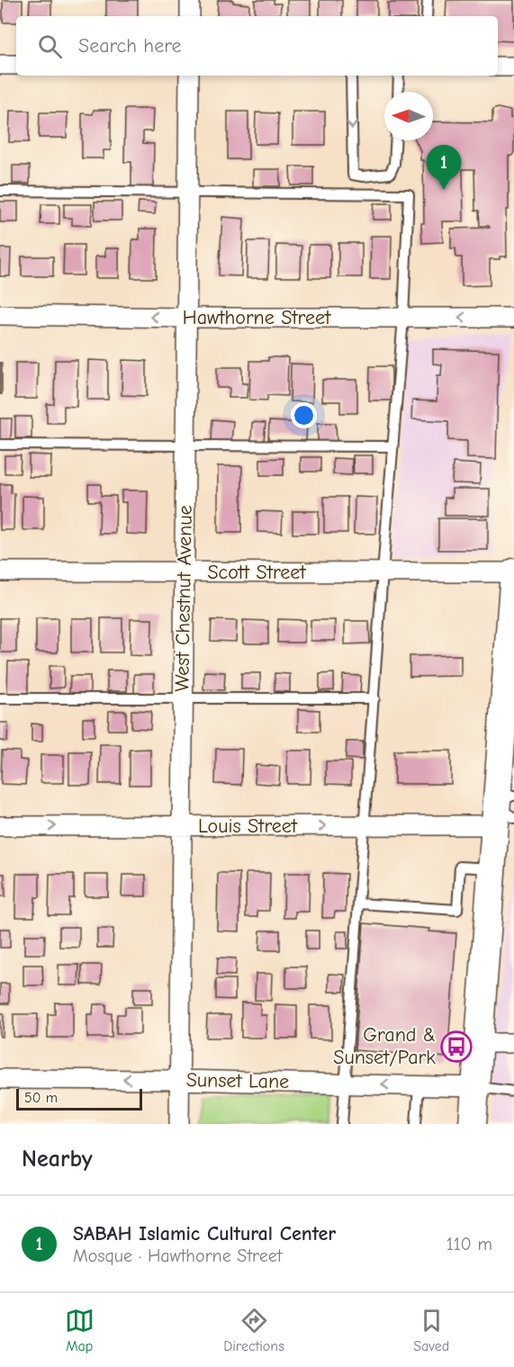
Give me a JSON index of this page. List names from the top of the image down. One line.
{"streets":{"street":["Hawthorne Street","Scott Street","West Chestnut Avenue","Louis Street","Sunset Lane"]},"crossings":[["Hawthorne Street","West Chestnut Avenue"],["Scott Street","West Chestnut Avenue"],["West Chestnut Avenue","Louis Street"],["West Chestnut Avenue","Sunset Lane"]],"one_way":["Hawthorne Street","Louis Street","Sunset Lane"],"places":{"bus stop":["Grand & Sunset/Park"]},"scale_bar":"50 m","north":"left","page":{"search":"Search here","pins":"1","scale":"50 m","heading":"Nearby","list":[{"mark":"1","name":"SABAH Islamic Cultural Center","note":"Mosque · Hawthorne Street","value":"110 m"}],"nav":["Map","Directions","Saved"]}}
